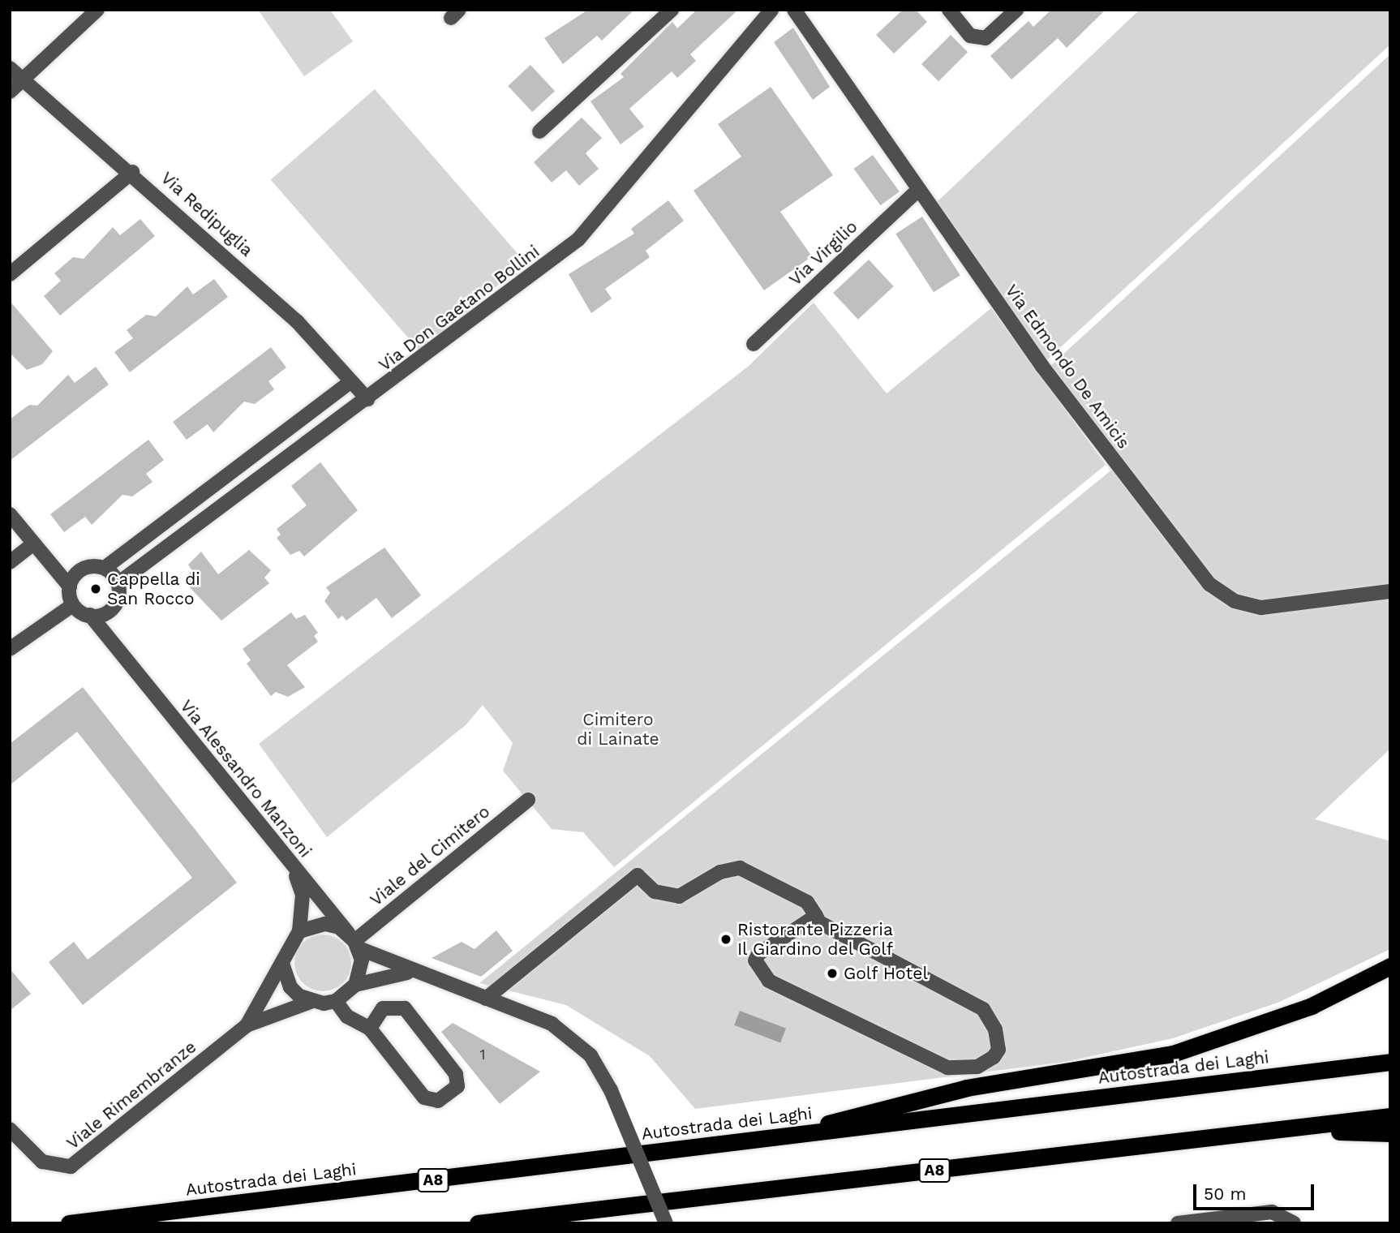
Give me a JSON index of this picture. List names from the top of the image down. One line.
{"streets":{"highway":["Autostrada dei Laghi","A8"],"street":["Via Redipuglia","Via Virgilio","Via Don Gaetano Bollini","Via Edmondo De Amicis","Via Alessandro Manzoni","Viale del Cimitero","Viale Rimembranze"]},"crossings":[["Via Redipuglia","Via Don Gaetano Bollini"],["Via Virgilio","Via Edmondo De Amicis"],["Via Don Gaetano Bollini","Via Alessandro Manzoni"],["Via Alessandro Manzoni","Viale del Cimitero"]],"parks":["Cimitero di Lainate"],"places":["Cappella di San Rocco","Ristorante Pizzeria Il Giardino del Golf","Golf Hotel"],"house_numbers":["1"],"scale_bar":"50 m"}
